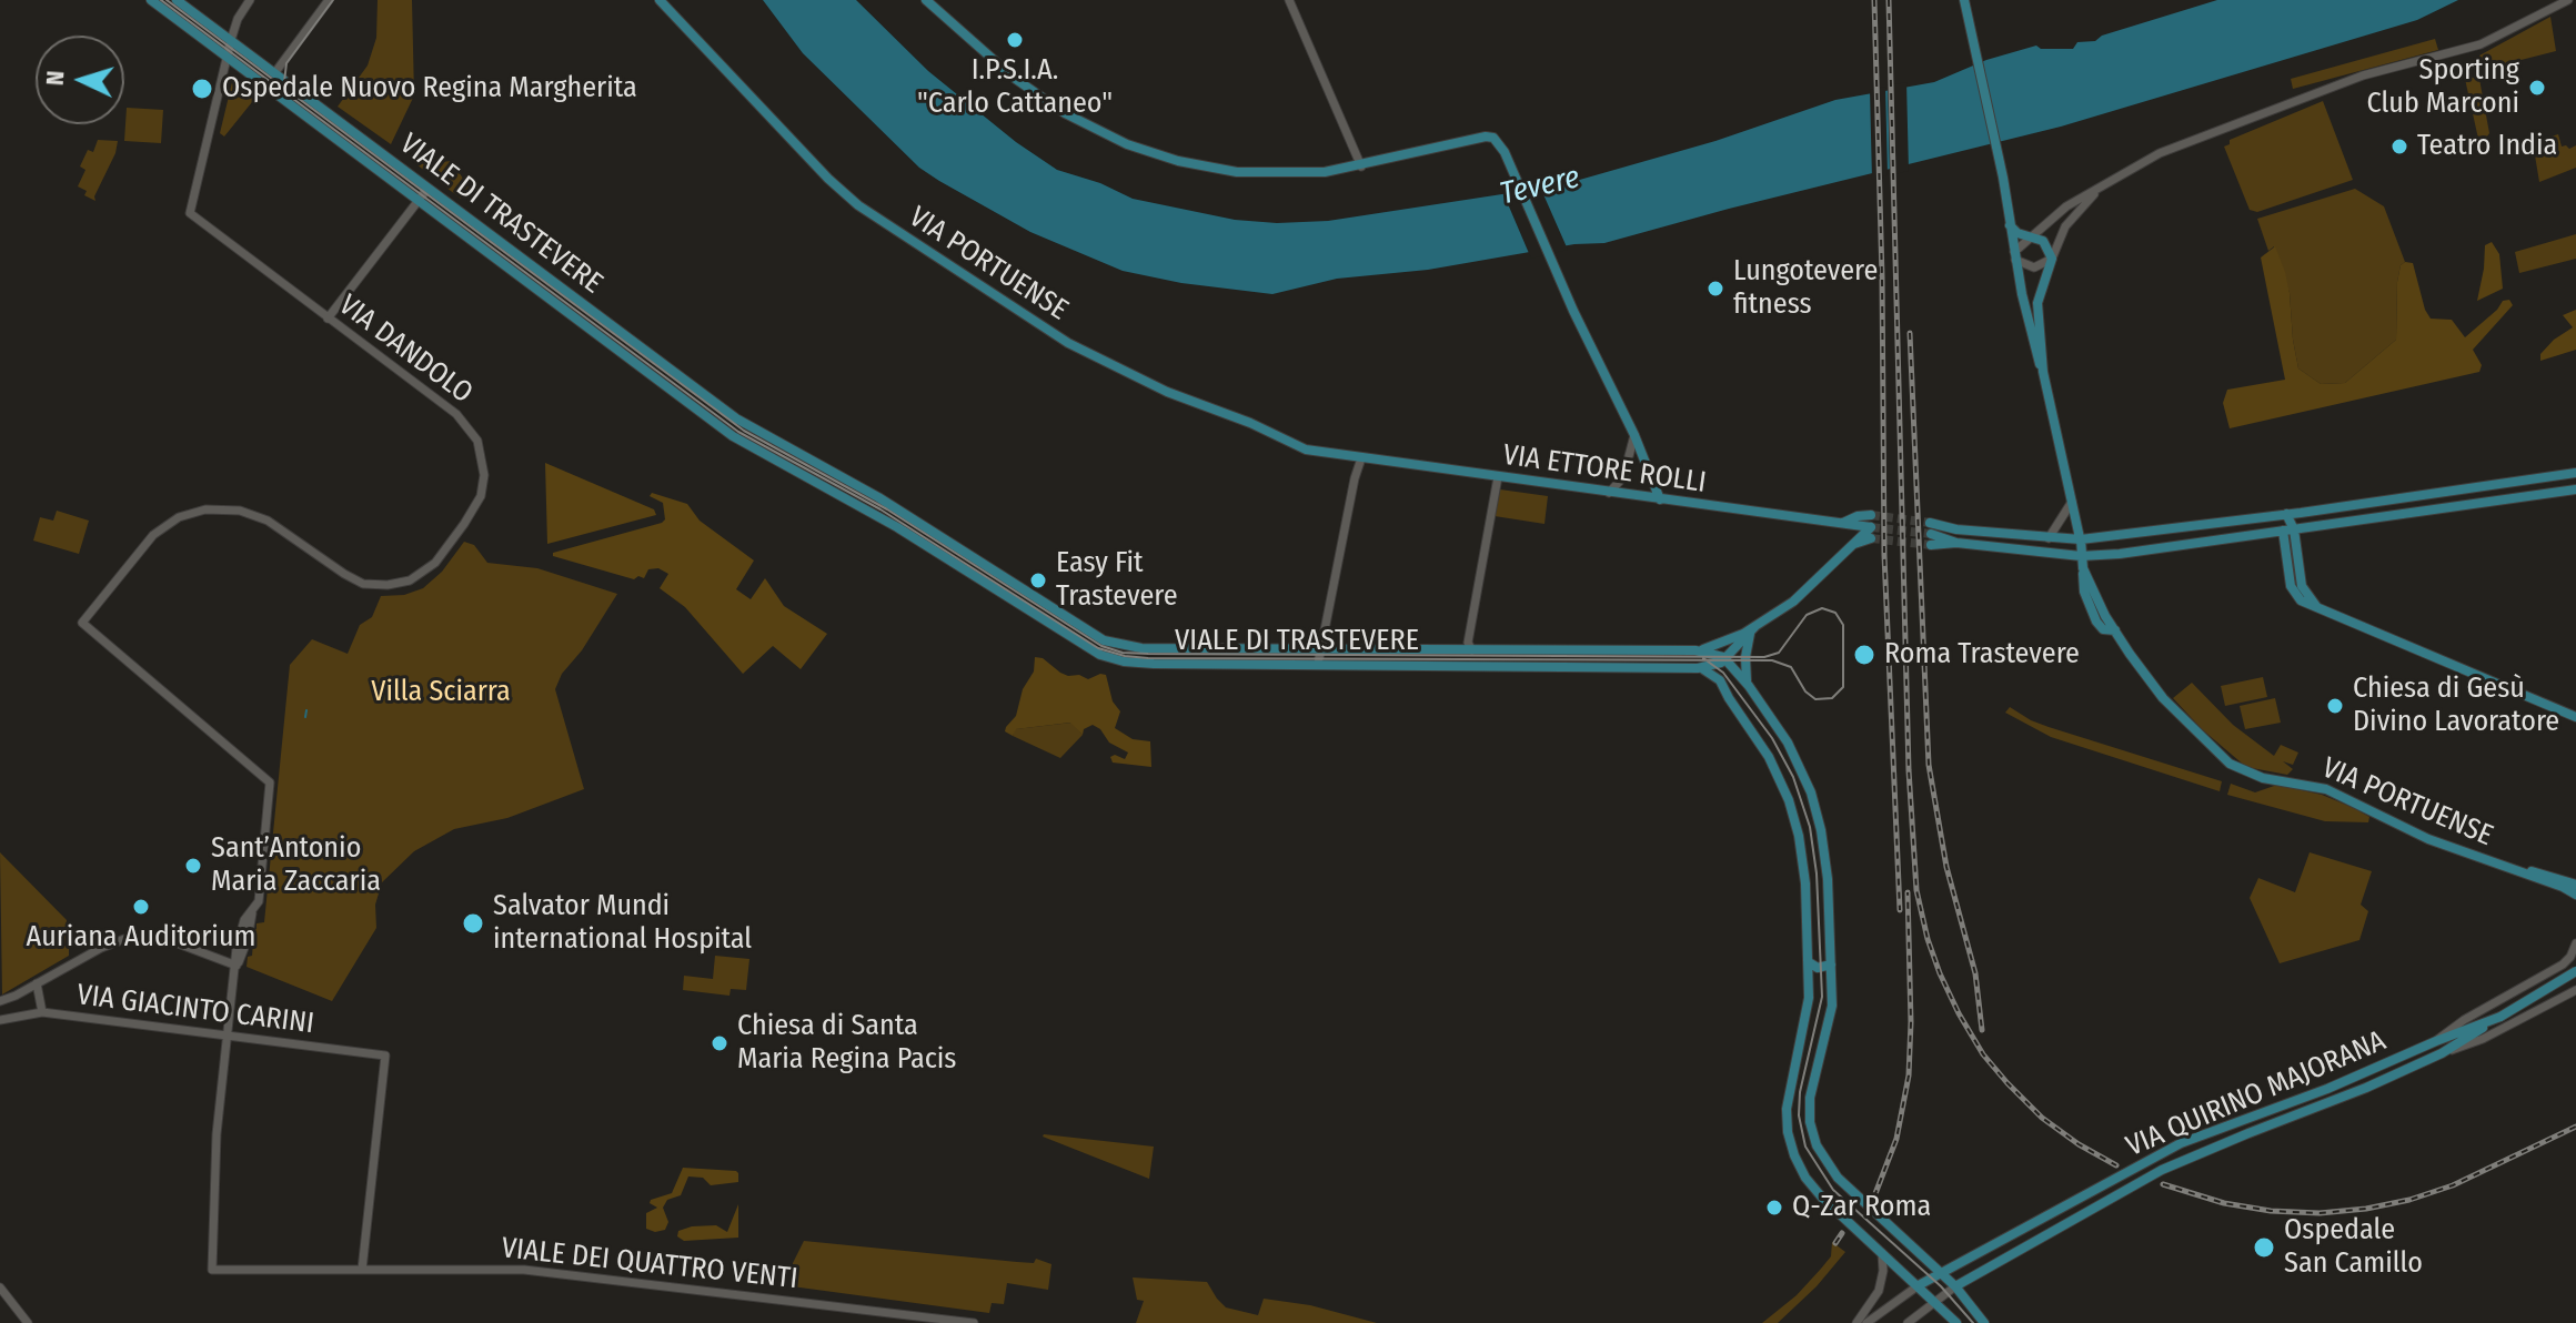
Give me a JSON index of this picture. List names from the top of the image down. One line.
{"streets":{"main road":["VIALE DI TRASTEVERE","VIA PORTUENSE","VIA ETTORE ROLLI","VIA QUIRINO MAJORANA"],"street":["VIA DANDOLO","VIA GIACINTO CARINI","VIALE DEI QUATTRO VENTI"]},"crossings":[["VIALE DI TRASTEVERE","VIA DANDOLO"],["VIA PORTUENSE","VIA ETTORE ROLLI"],["VIA GIACINTO CARINI","VIALE DEI QUATTRO VENTI"]],"water":["Tevere"],"parks":["Villa Sciarra"],"places":["I.P.S.I.A. \"Carlo Cattaneo\"","Sporting Club Marconi","Ospedale Nuovo Regina Margherita","Teatro India","Lungotevere fitness","Easy Fit Trastevere","Roma Trastevere","Chiesa di Gesù Divino Lavoratore","Sant’Antonio Maria Zaccaria","Auriana Auditorium","Salvator Mundi international Hospital","Chiesa di Santa Maria Regina Pacis","Q-Zar Roma","Ospedale San Camillo"],"north":"left"}
